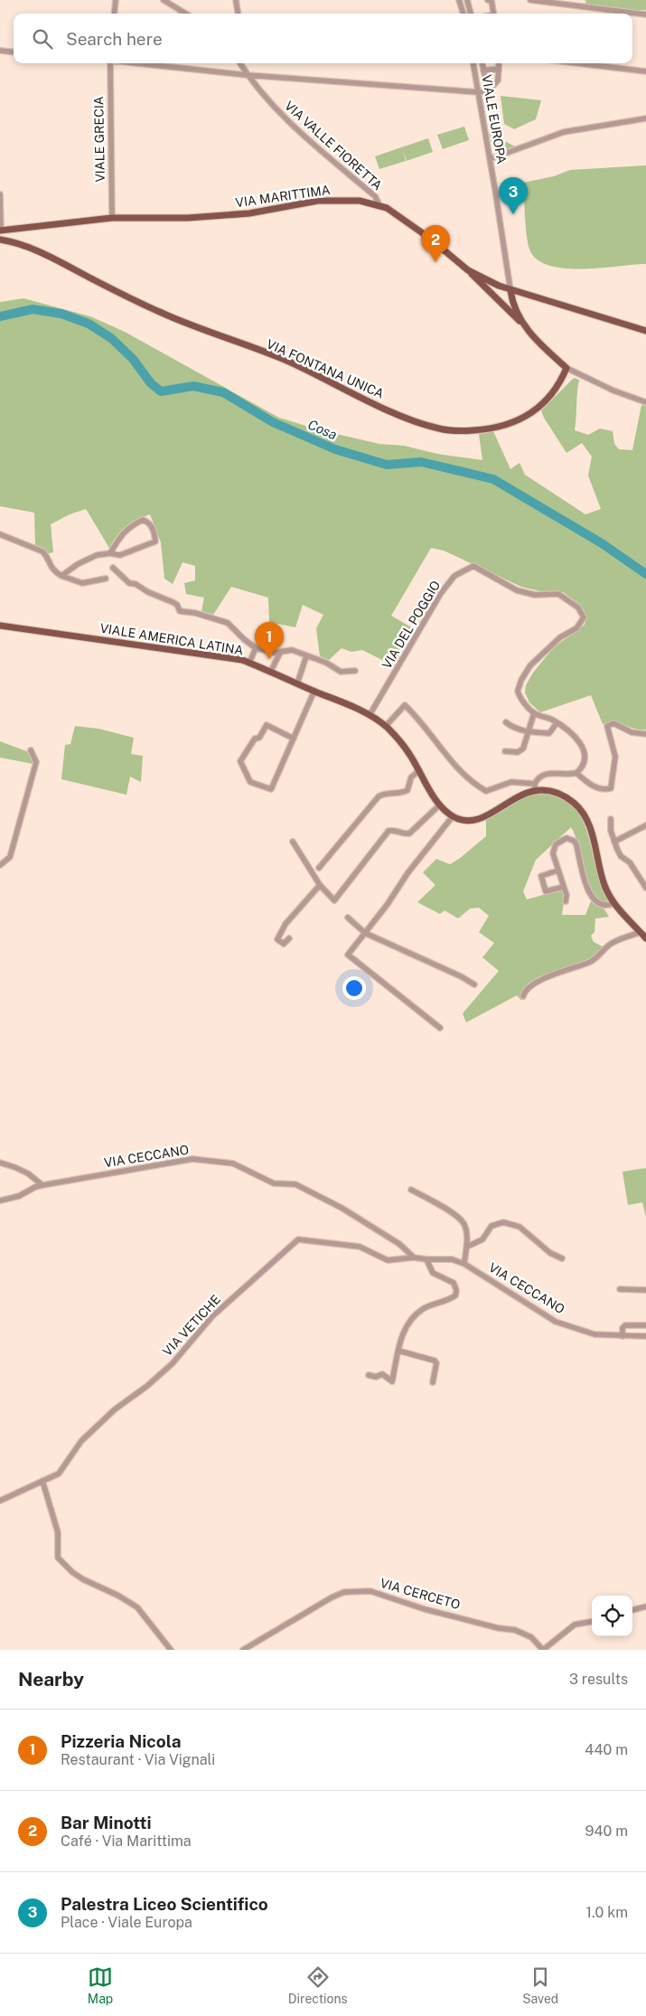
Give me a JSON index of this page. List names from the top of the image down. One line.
{"streets":{"main road":["VIA MARITTIMA","VIA FONTANA UNICA","VIALE AMERICA LATINA"],"street":["VIALE EUROPA","VIALE GRECIA","VIA VALLE FIORETTA","VIA DEL POGGIO","VIA CECCANO","VIA VETICHE","VIA CERCETO"]},"crossings":[["VIALE EUROPA","VIA MARITTIMA"],["VIALE GRECIA","VIA MARITTIMA"],["VIA VALLE FIORETTA","VIA MARITTIMA"],["VIA DEL POGGIO","VIALE AMERICA LATINA"],["VIA CECCANO","VIA VETICHE"]],"water":["Cosa"],"page":{"search":"Search here","pins":["3","2","1"],"heading":["Nearby","3 results"],"list":[{"mark":"1","name":"Pizzeria Nicola","note":"Restaurant · Via Vignali","value":"440 m"},{"mark":"2","name":"Bar Minotti","note":"Café · Via Marittima","value":"940 m"},{"mark":"3","name":"Palestra Liceo Scientifico","note":"Place · Viale Europa","value":"1.0 km"}],"nav":["Map","Directions","Saved"]}}
